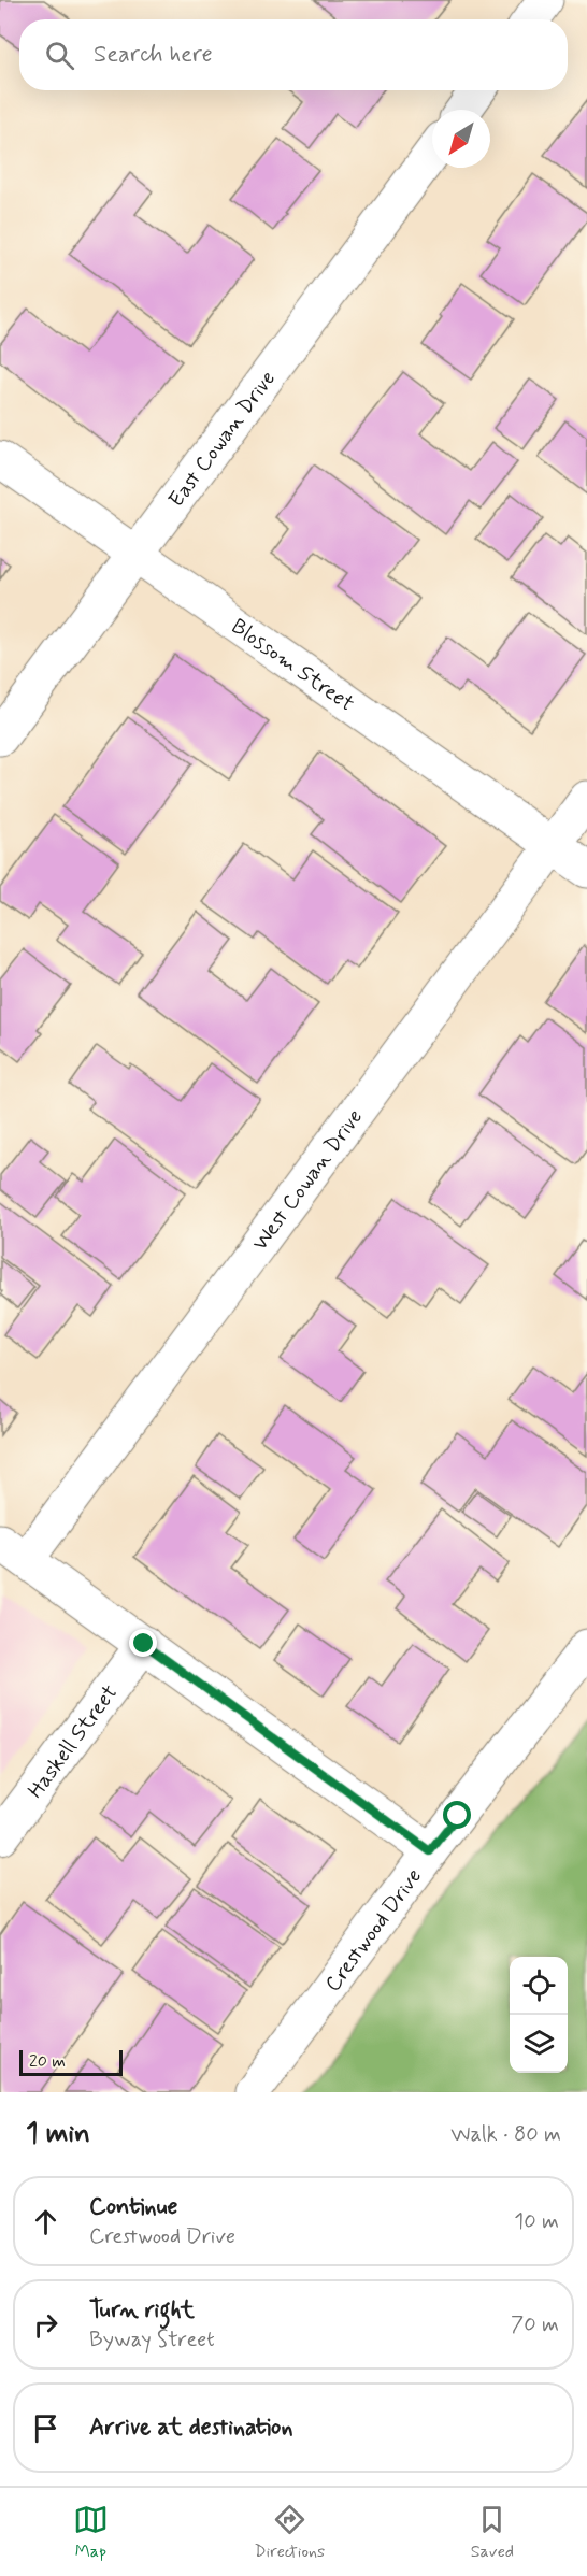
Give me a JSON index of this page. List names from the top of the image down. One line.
{"streets":{"street":["East Cowan Drive","Blossom Street","West Cowan Drive","Haskell Street","Crestwood Drive"]},"crossings":[["East Cowan Drive","Blossom Street"],["Blossom Street","West Cowan Drive"]],"scale_bar":"20 m","north":"bottom left","page":{"search":"Search here","scale":"20 m","heading":["1 min","Walk · 80 m"],"list":[["Continue","Crestwood Drive","10 m"],["Turn right","Byway Street","70 m"],"Arrive at destination"],"nav":["Map","Directions","Saved"]}}
